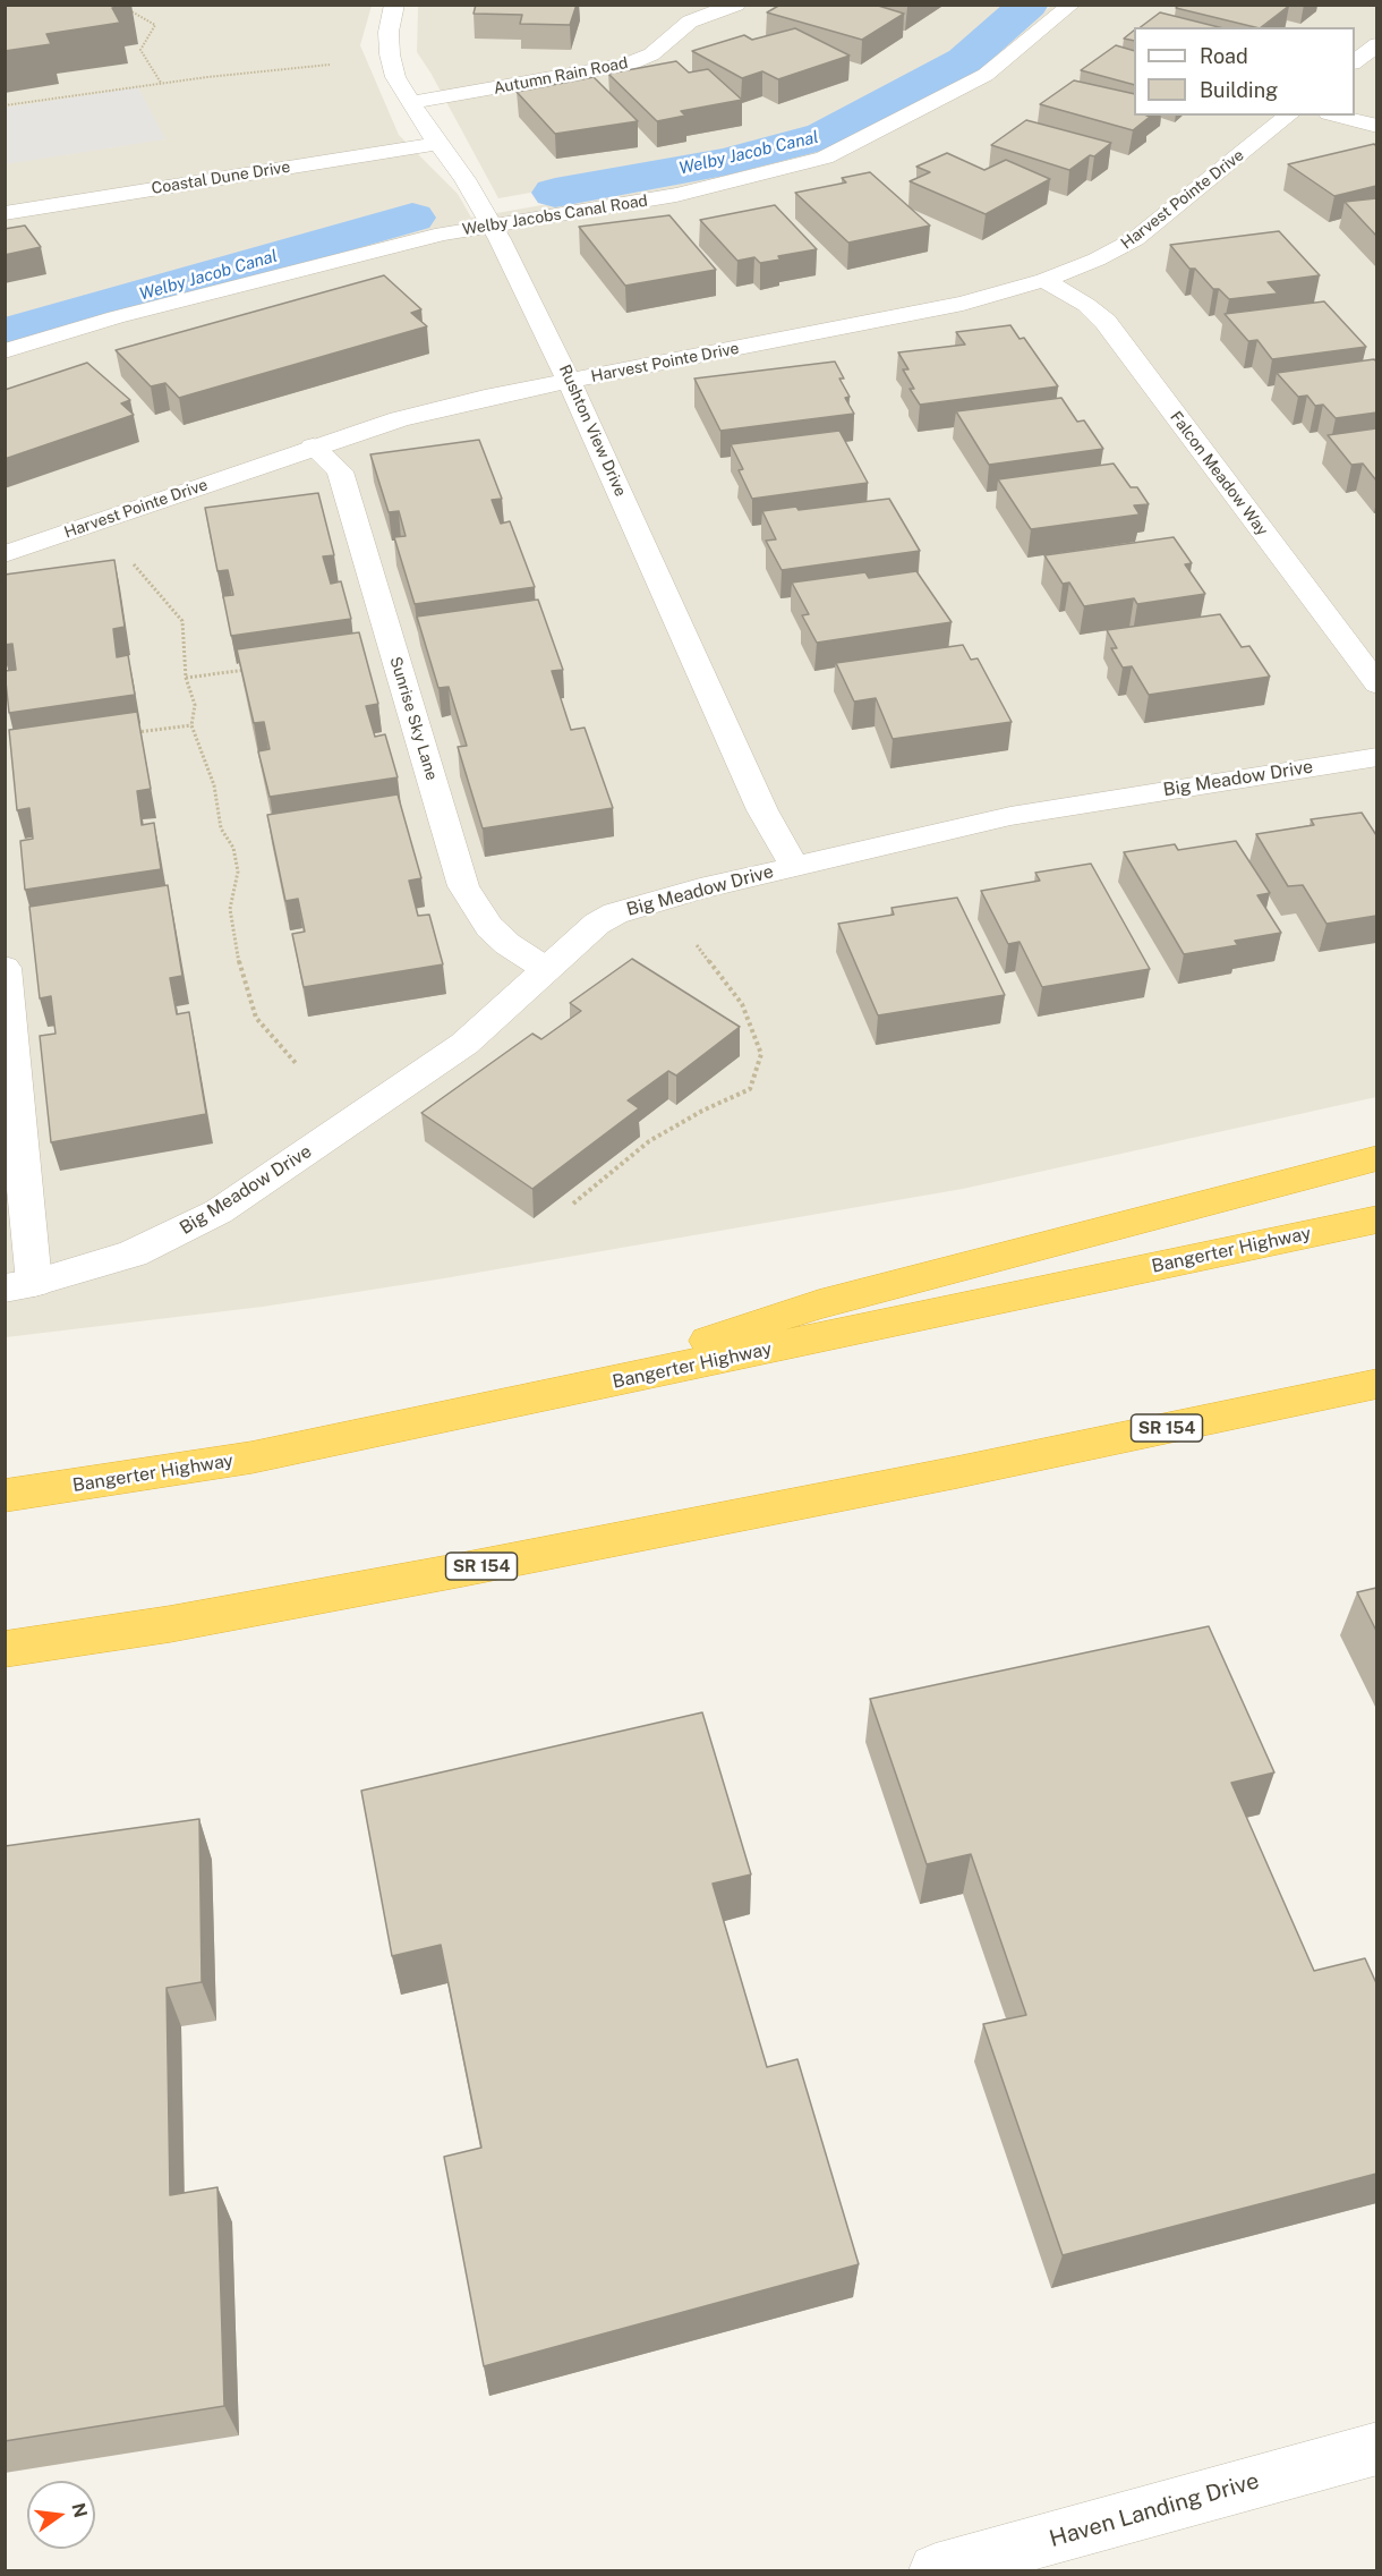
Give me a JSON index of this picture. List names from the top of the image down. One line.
{"streets":{"highway":["Bangerter Highway","SR 154"],"street":["Autumn Rain Road","Coastal Dune Drive","Harvest Pointe Drive","Welby Jacobs Canal Road","Rushton View Drive","Falcon Meadow Way","Sunrise Sky Lane","Big Meadow Drive","Haven Landing Drive"]},"crossings":[["Autumn Rain Road","Rushton View Drive"],["Coastal Dune Drive","Rushton View Drive"],["Harvest Pointe Drive","Rushton View Drive"],["Harvest Pointe Drive","Falcon Meadow Way"],["Harvest Pointe Drive","Sunrise Sky Lane"],["Welby Jacobs Canal Road","Rushton View Drive"],["Rushton View Drive","Big Meadow Drive"],["Sunrise Sky Lane","Big Meadow Drive"]],"water":["Welby Jacob Canal"],"legend":["Road","Building"],"north":"right"}
